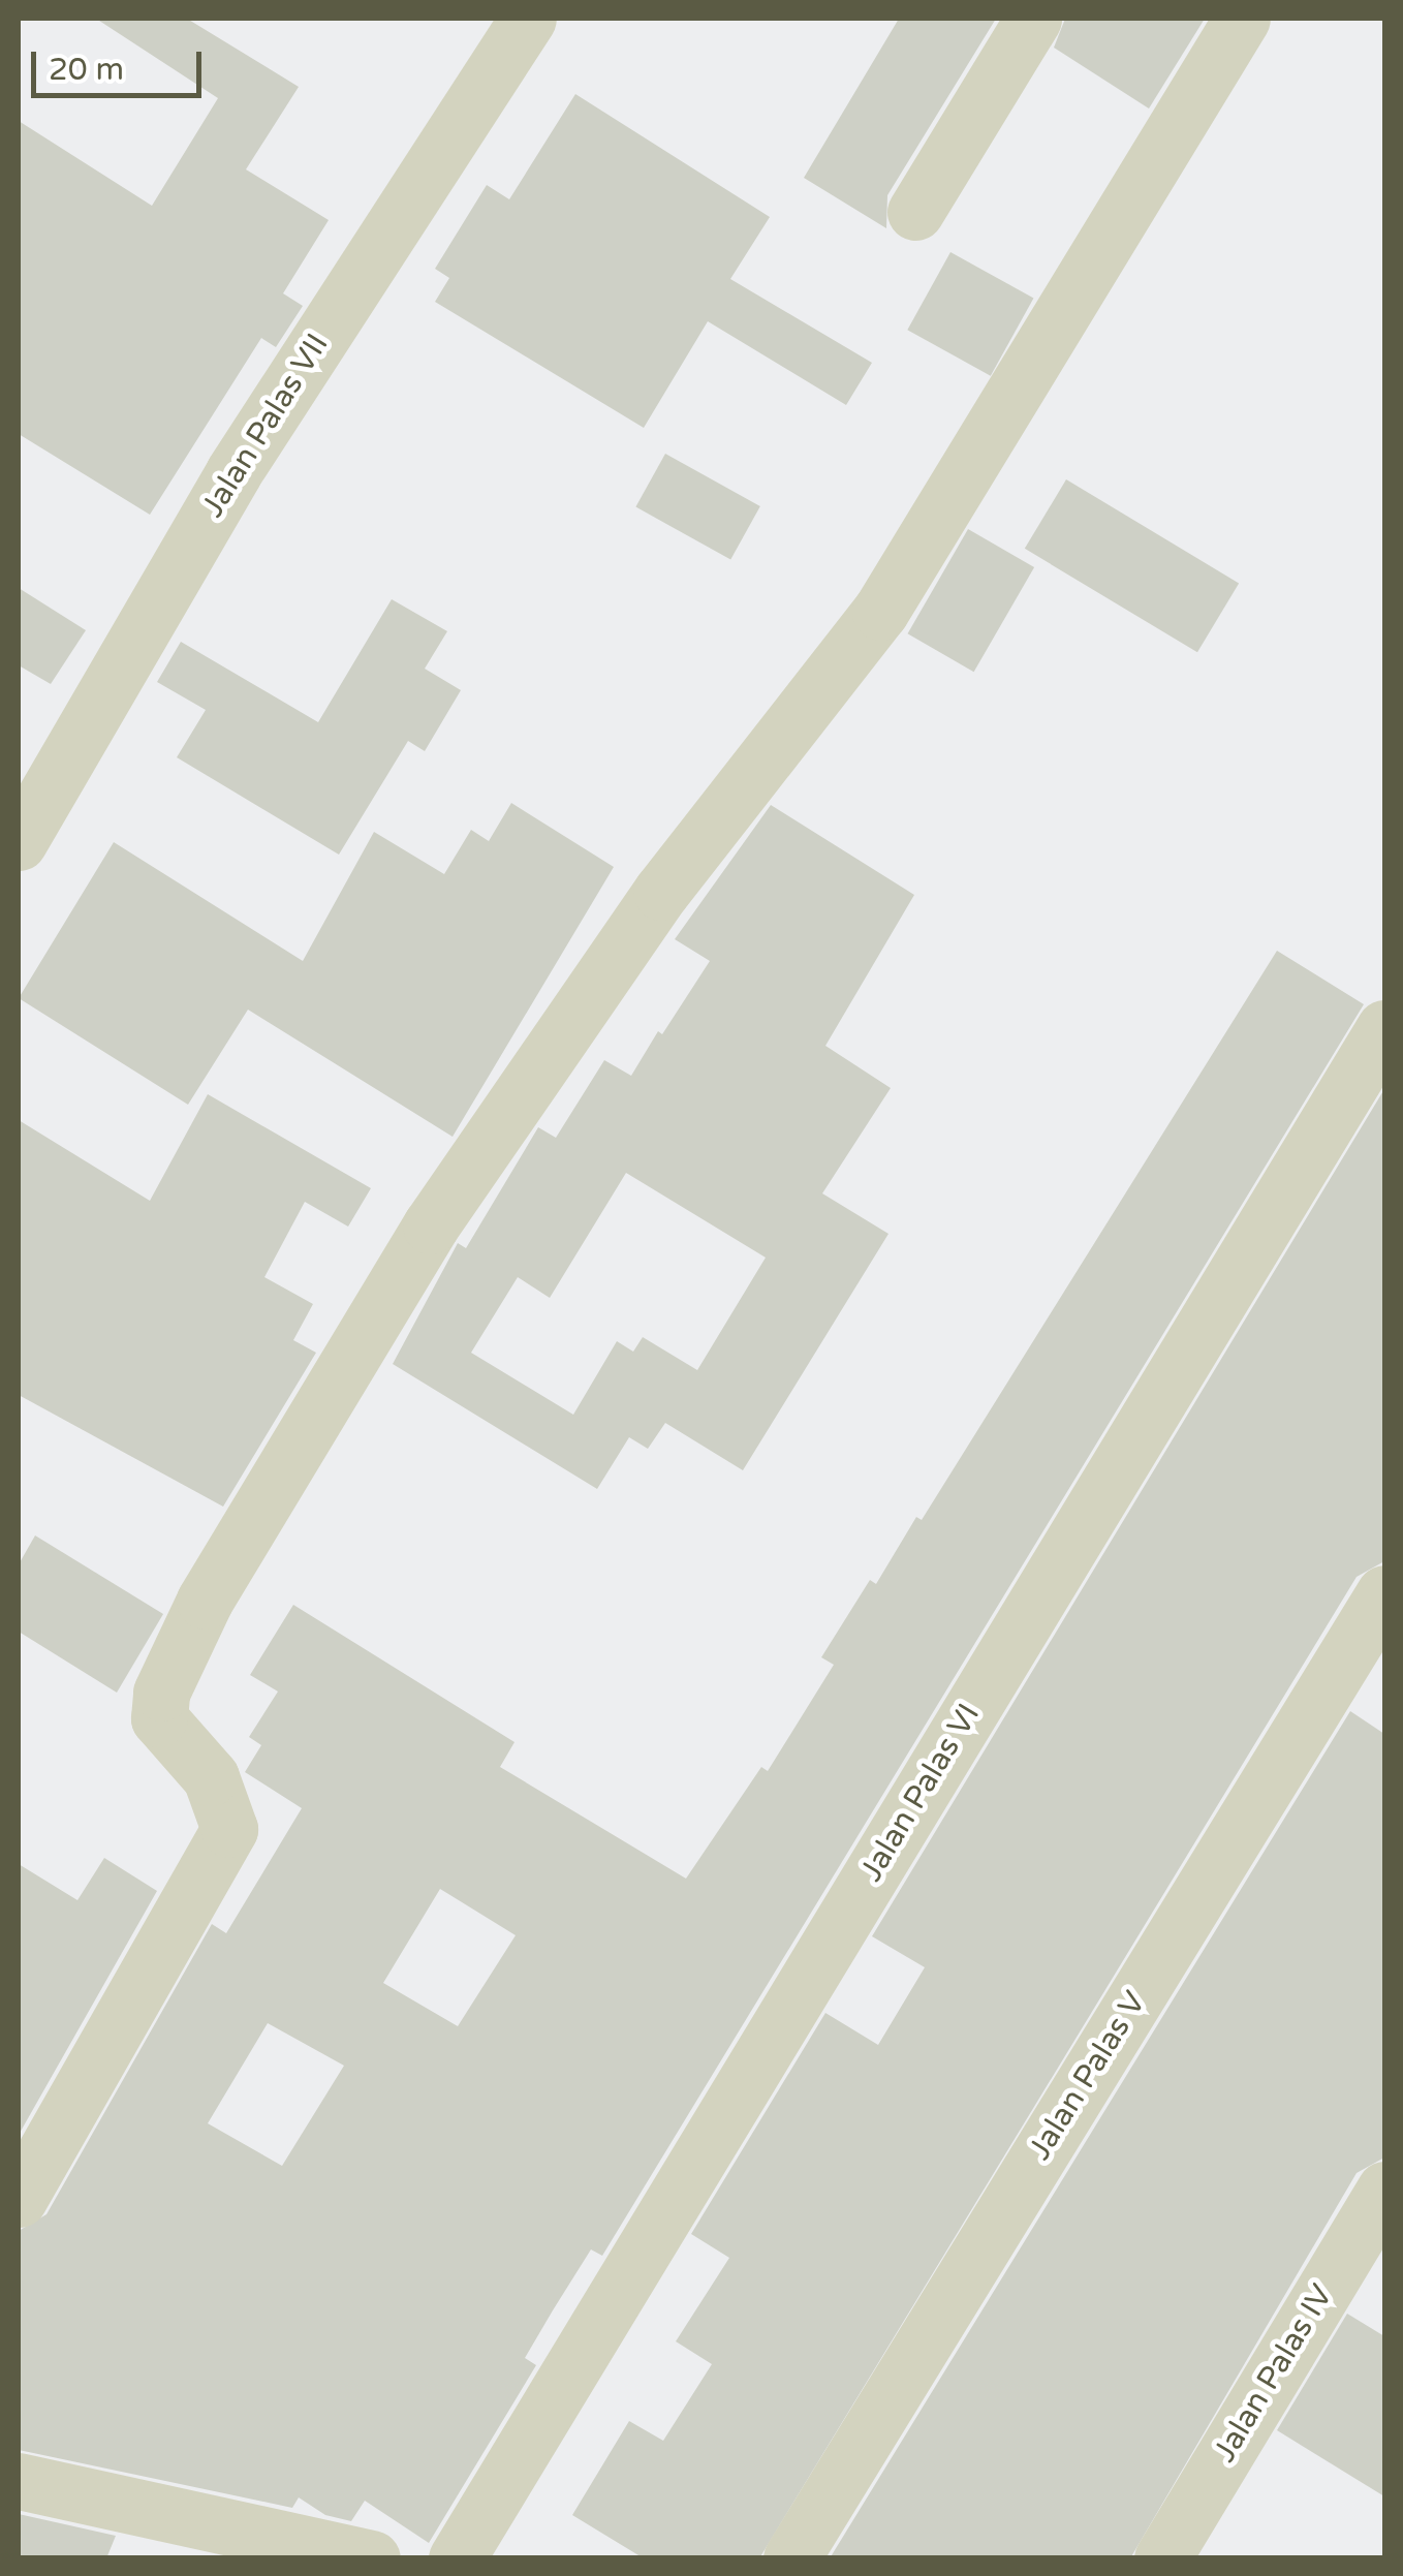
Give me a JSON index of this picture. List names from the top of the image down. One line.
{"streets":{"street":["Jalan Palas VII","Jalan Palas VI","Jalan Palas V","Jalan Palas IV"]},"scale_bar":"20 m"}
